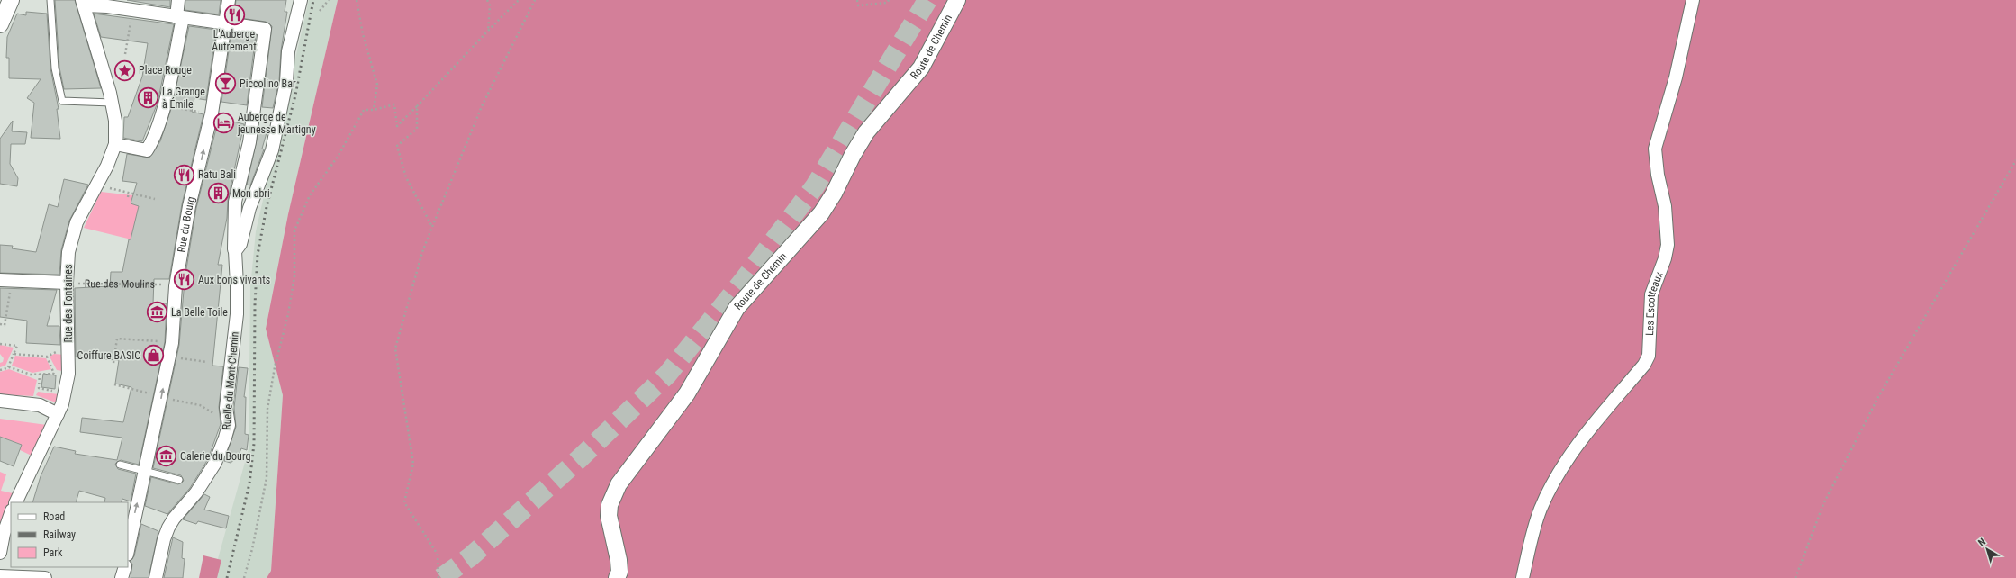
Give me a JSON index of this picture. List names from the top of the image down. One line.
{"streets":{"street":["Route de Chemin","Rue du Bourg","Rue des Fontaines","Les Escotteaux","Ruelle du Mont-Chemin"],"path":["Rue des Moulins"]},"crossings":[["Rue du Bourg","Rue des Moulins"],["Rue du Bourg","Ruelle du Mont-Chemin"],["Rue des Moulins","Rue des Fontaines"]],"places":{"restaurant":["L'Auberge Autrement","Ratu Bali","Aux bons vivants"],"place":["Place Rouge"],"bar":["Piccolino Bar"],"building":["La Grange à Émile","Mon abri"],"hotel":["Auberge de jeunesse Martigny"],"museum":["La Belle Toile","Galerie du Bourg"],"shop":["Coiffure BASIC"]},"legend":["Road","Railway","Park"],"north":"top left"}
